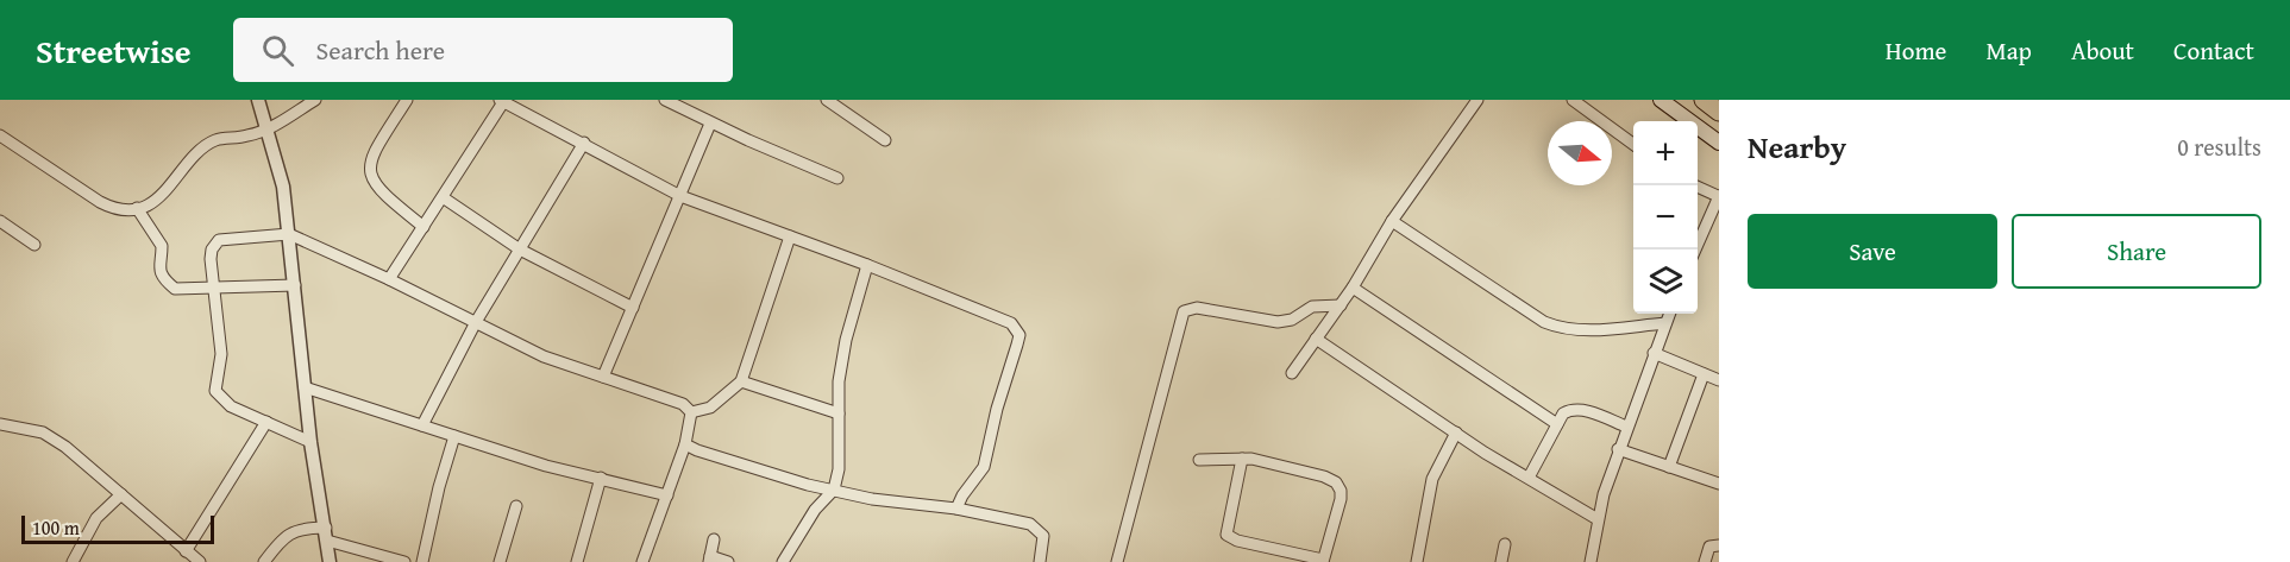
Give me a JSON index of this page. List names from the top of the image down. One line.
{"scale_bar":"100 m","north":"right","page":{"header":"Streetwise","search":"Search here","nav":["Home","Map","About","Contact"],"heading":["Nearby","0 results"],"map_buttons":["+","−"],"buttons":["Save","Share"],"scale":"100 m"}}
